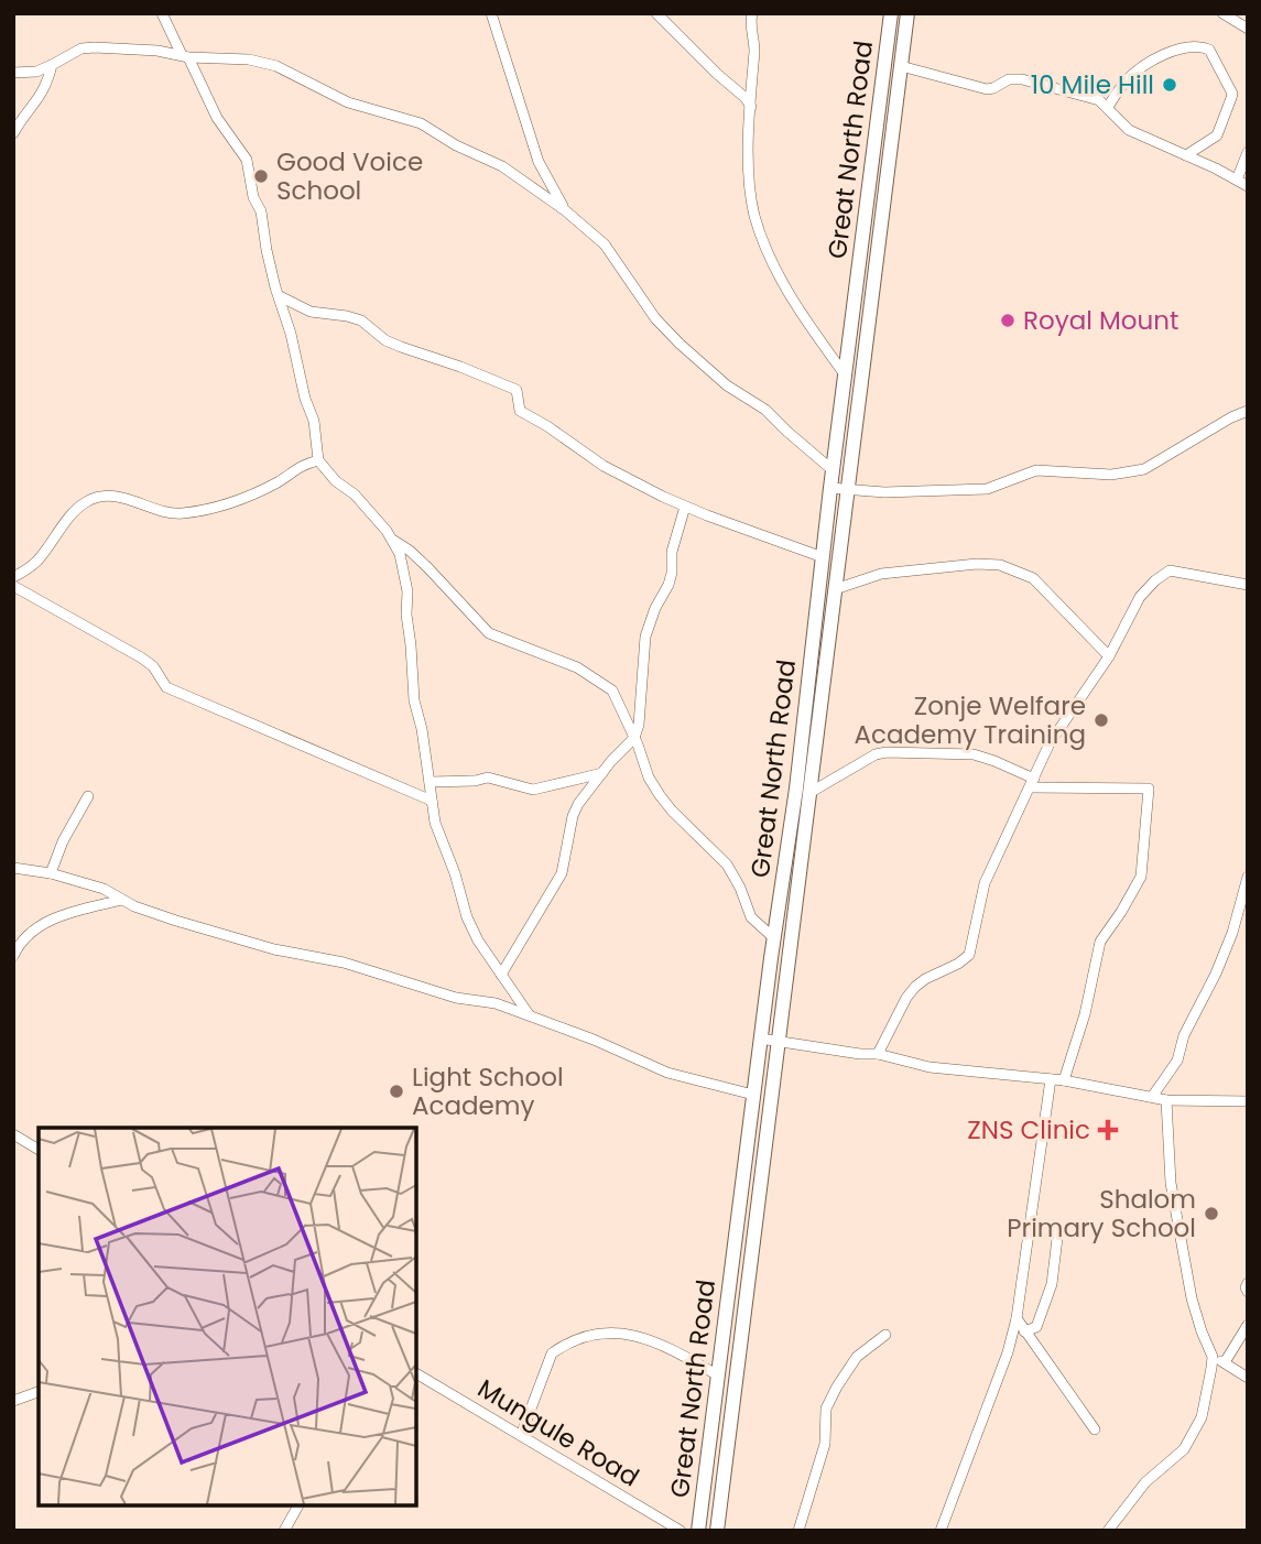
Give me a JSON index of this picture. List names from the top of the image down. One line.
{"streets":{"highway":["Great North Road"],"street":["Mungule Road"]},"places":{"other":["10 Mile Hill","Good Voice School","Royal Mount","Zonje Welfare Academy Training","Light School Academy","Shalom Primary School"],"health":["ZNS Clinic"]}}
